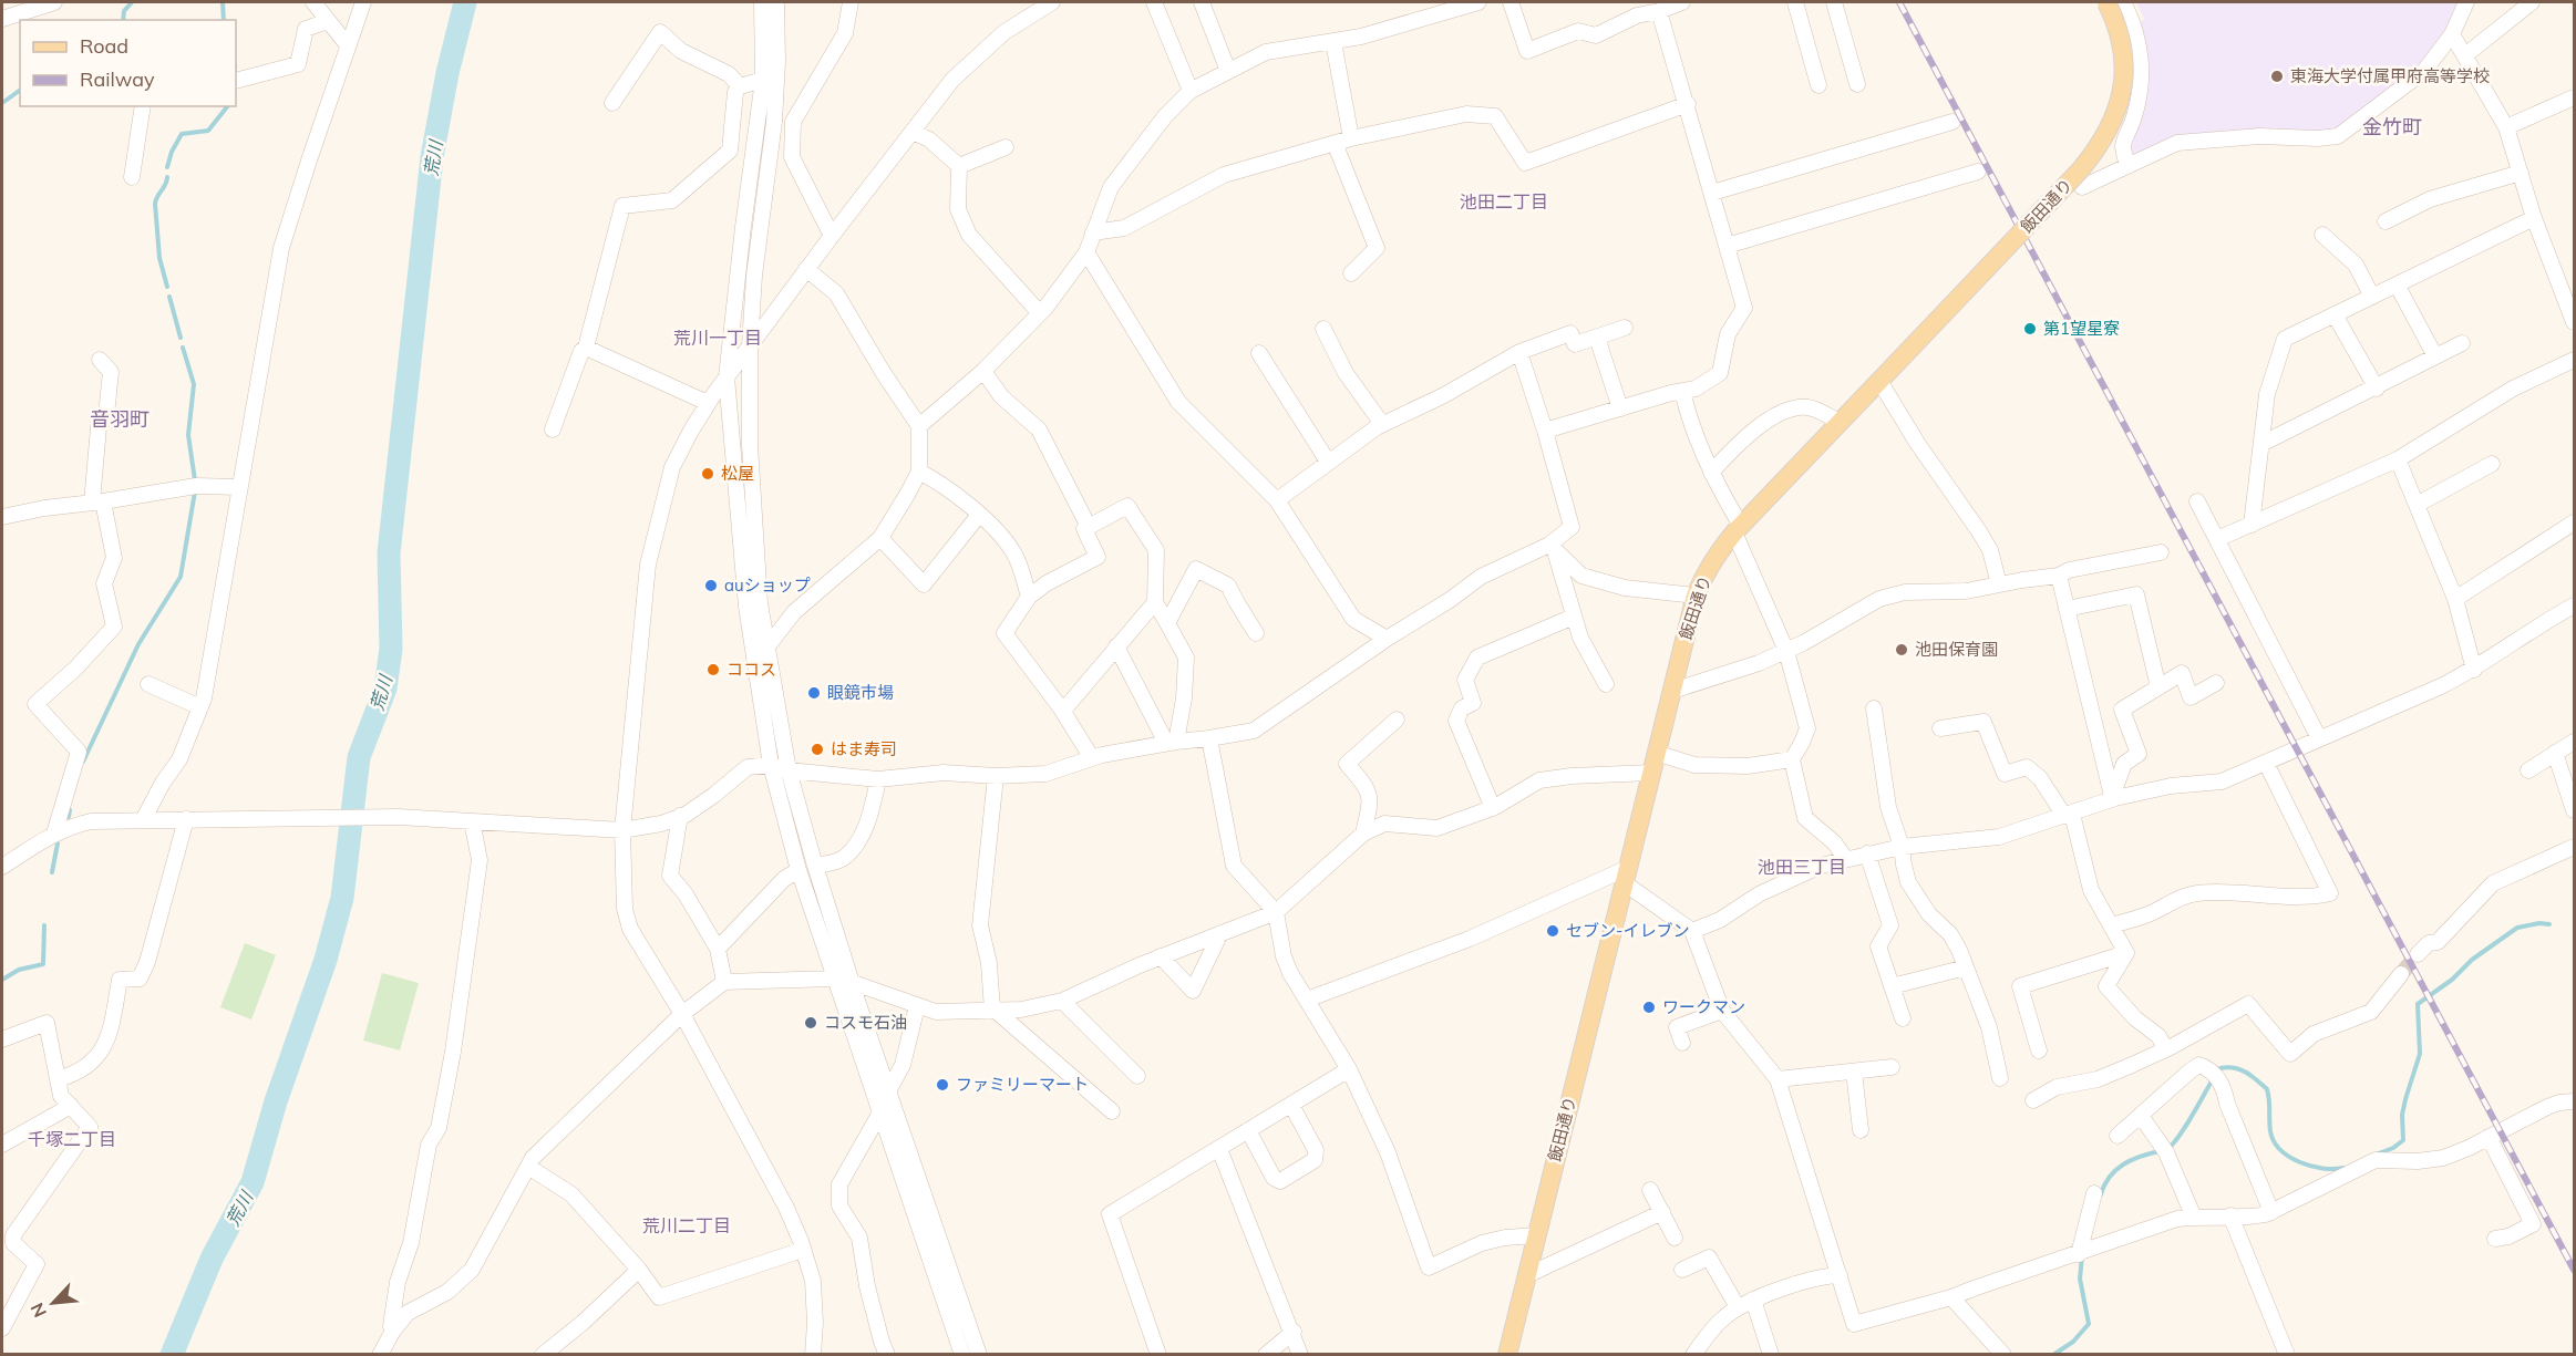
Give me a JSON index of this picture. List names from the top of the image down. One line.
{"streets":{"main road":["飯田通り"]},"districts":["金竹町","池田二丁目","荒川一丁目","音羽町","池田三丁目","千塚二丁目","荒川二丁目"],"water":["荒川"],"places":["東海大学付属甲府高等学校","第1望星寮","松屋","auショップ","池田保育園","ココス","眼鏡市場","はま寿司","セブン-イレブン","ワークマン","コスモ石油","ファミリーマート"],"legend":["Road","Railway"],"north":"bottom left"}
